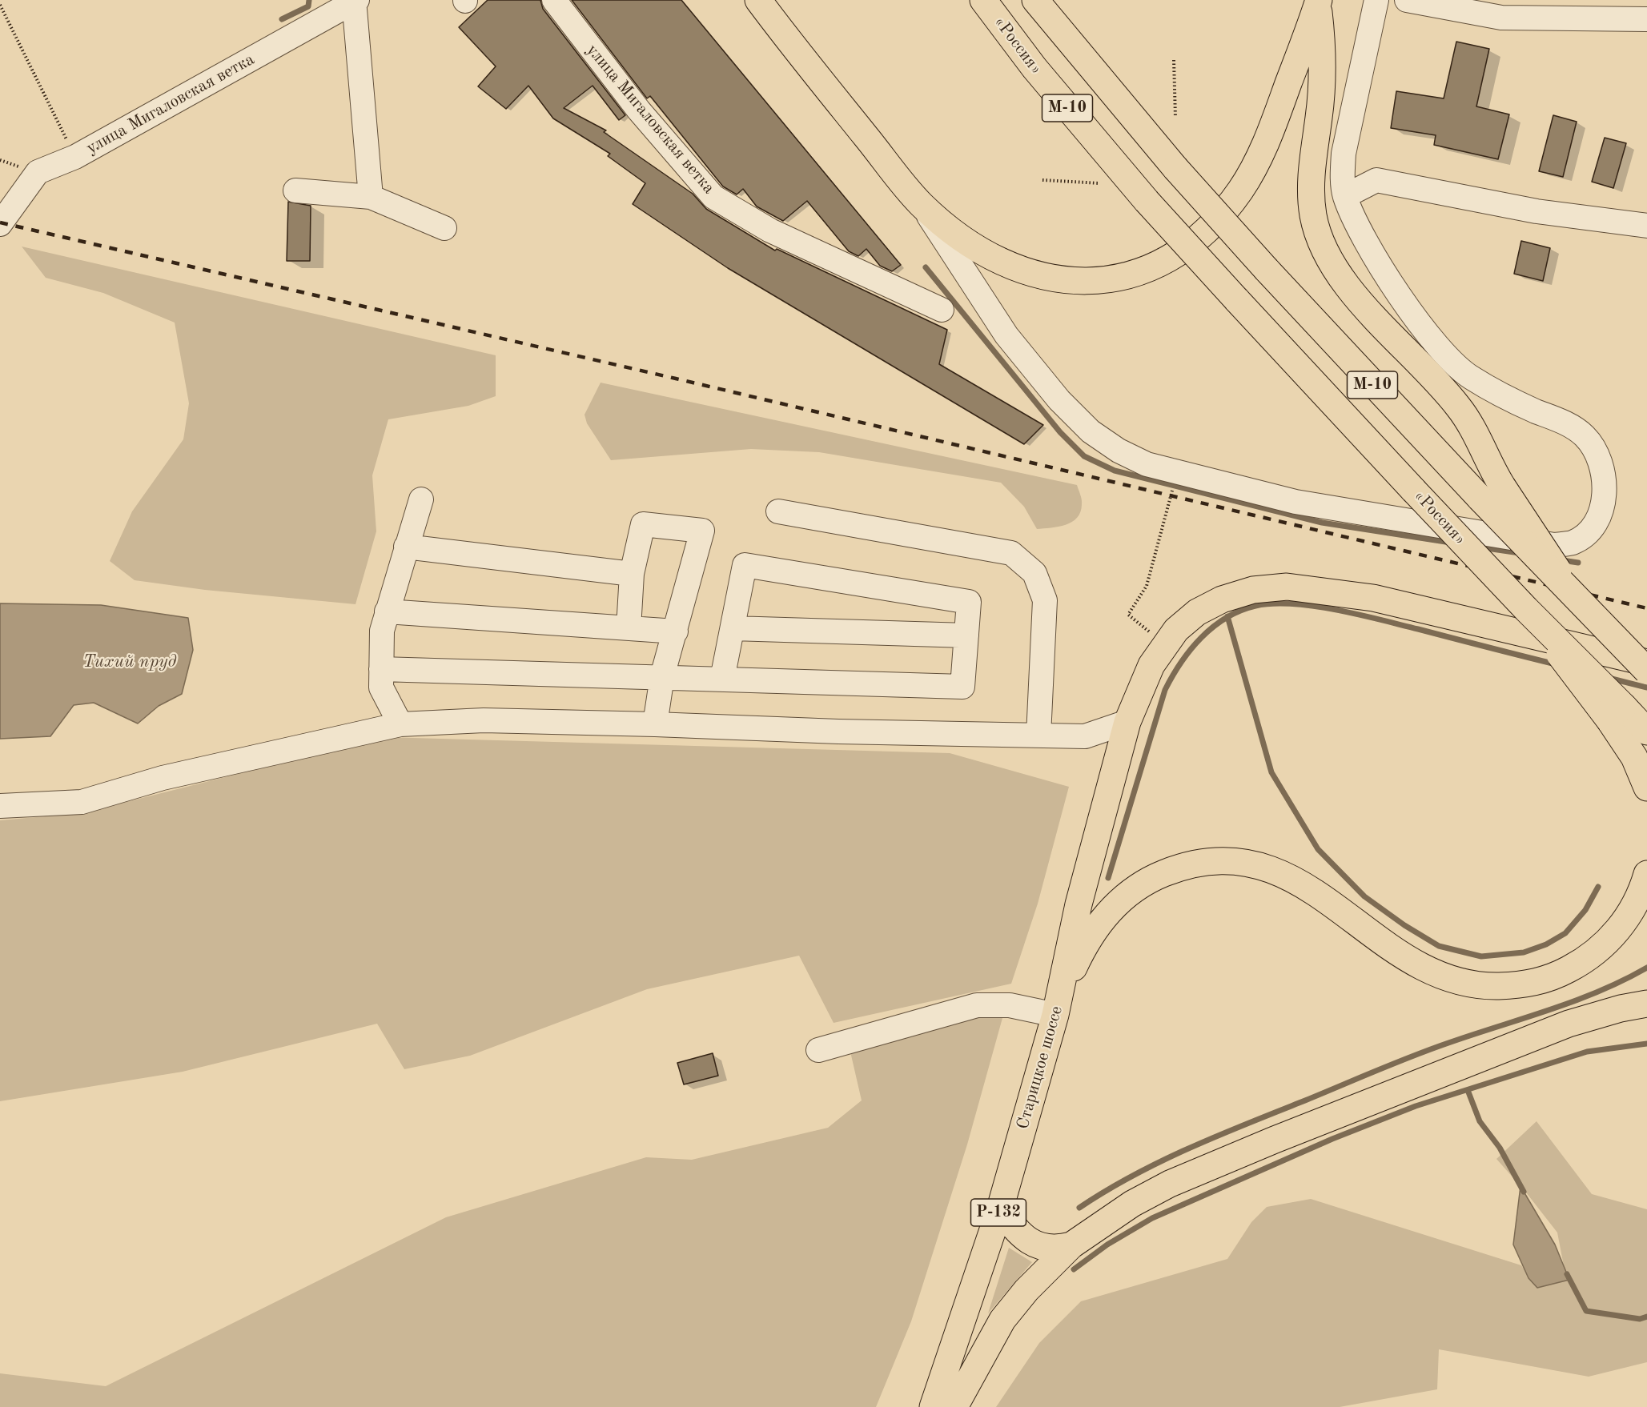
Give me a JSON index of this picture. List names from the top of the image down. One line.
{"streets":{"main road":["«Россия»","М-10","Старицкое шоссе","Р-132"],"street":["улица Мигаловская ветка"]},"water":["Тихий пруд"]}
